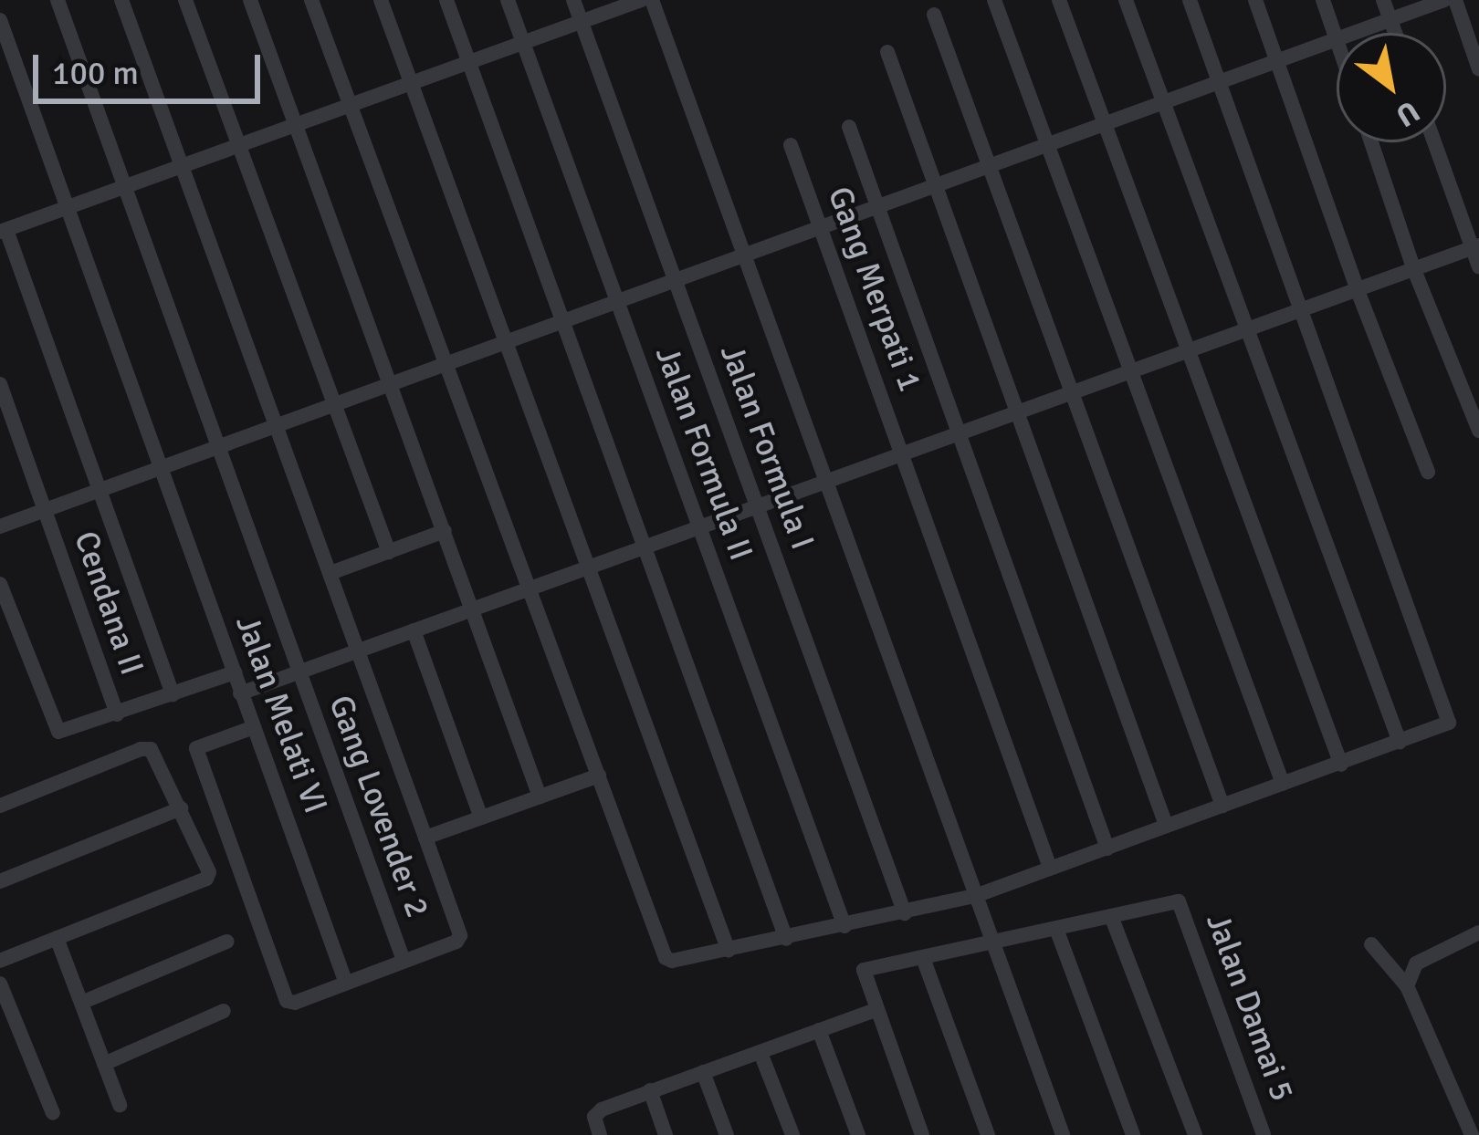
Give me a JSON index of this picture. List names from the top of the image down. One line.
{"streets":{"street":["Gang Merpati 1","Jalan Formula I","Jalan Formula II","Cendana II","Jalan Melati VI","Gang Lovender 2","Jalan Damai 5"]},"scale_bar":"100 m","north":"bottom right"}
